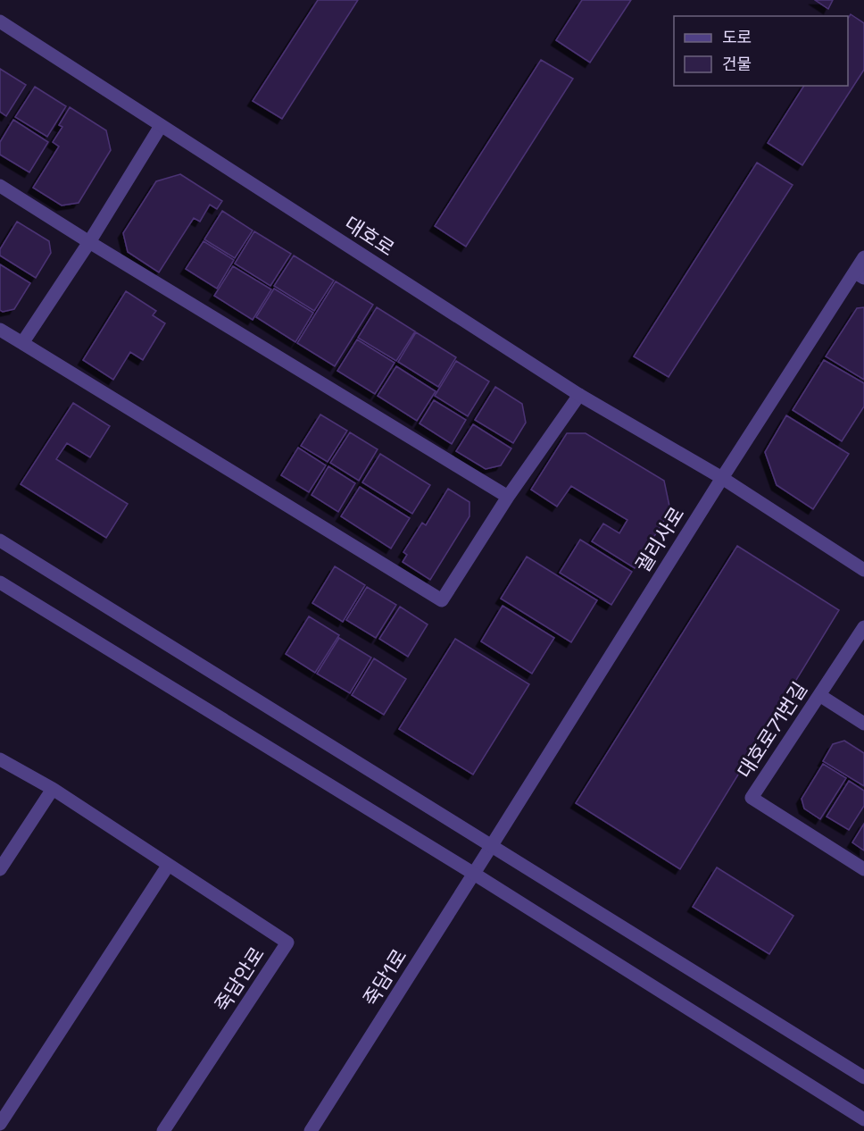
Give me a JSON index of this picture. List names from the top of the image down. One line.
{"streets":{"street":["대호로","궐리사로","대호로71번길","죽담1로","죽담안로"]},"crossings":[["대호로","궐리사로"],["궐리사로","죽담1로"]],"legend":["도로","건물"]}
